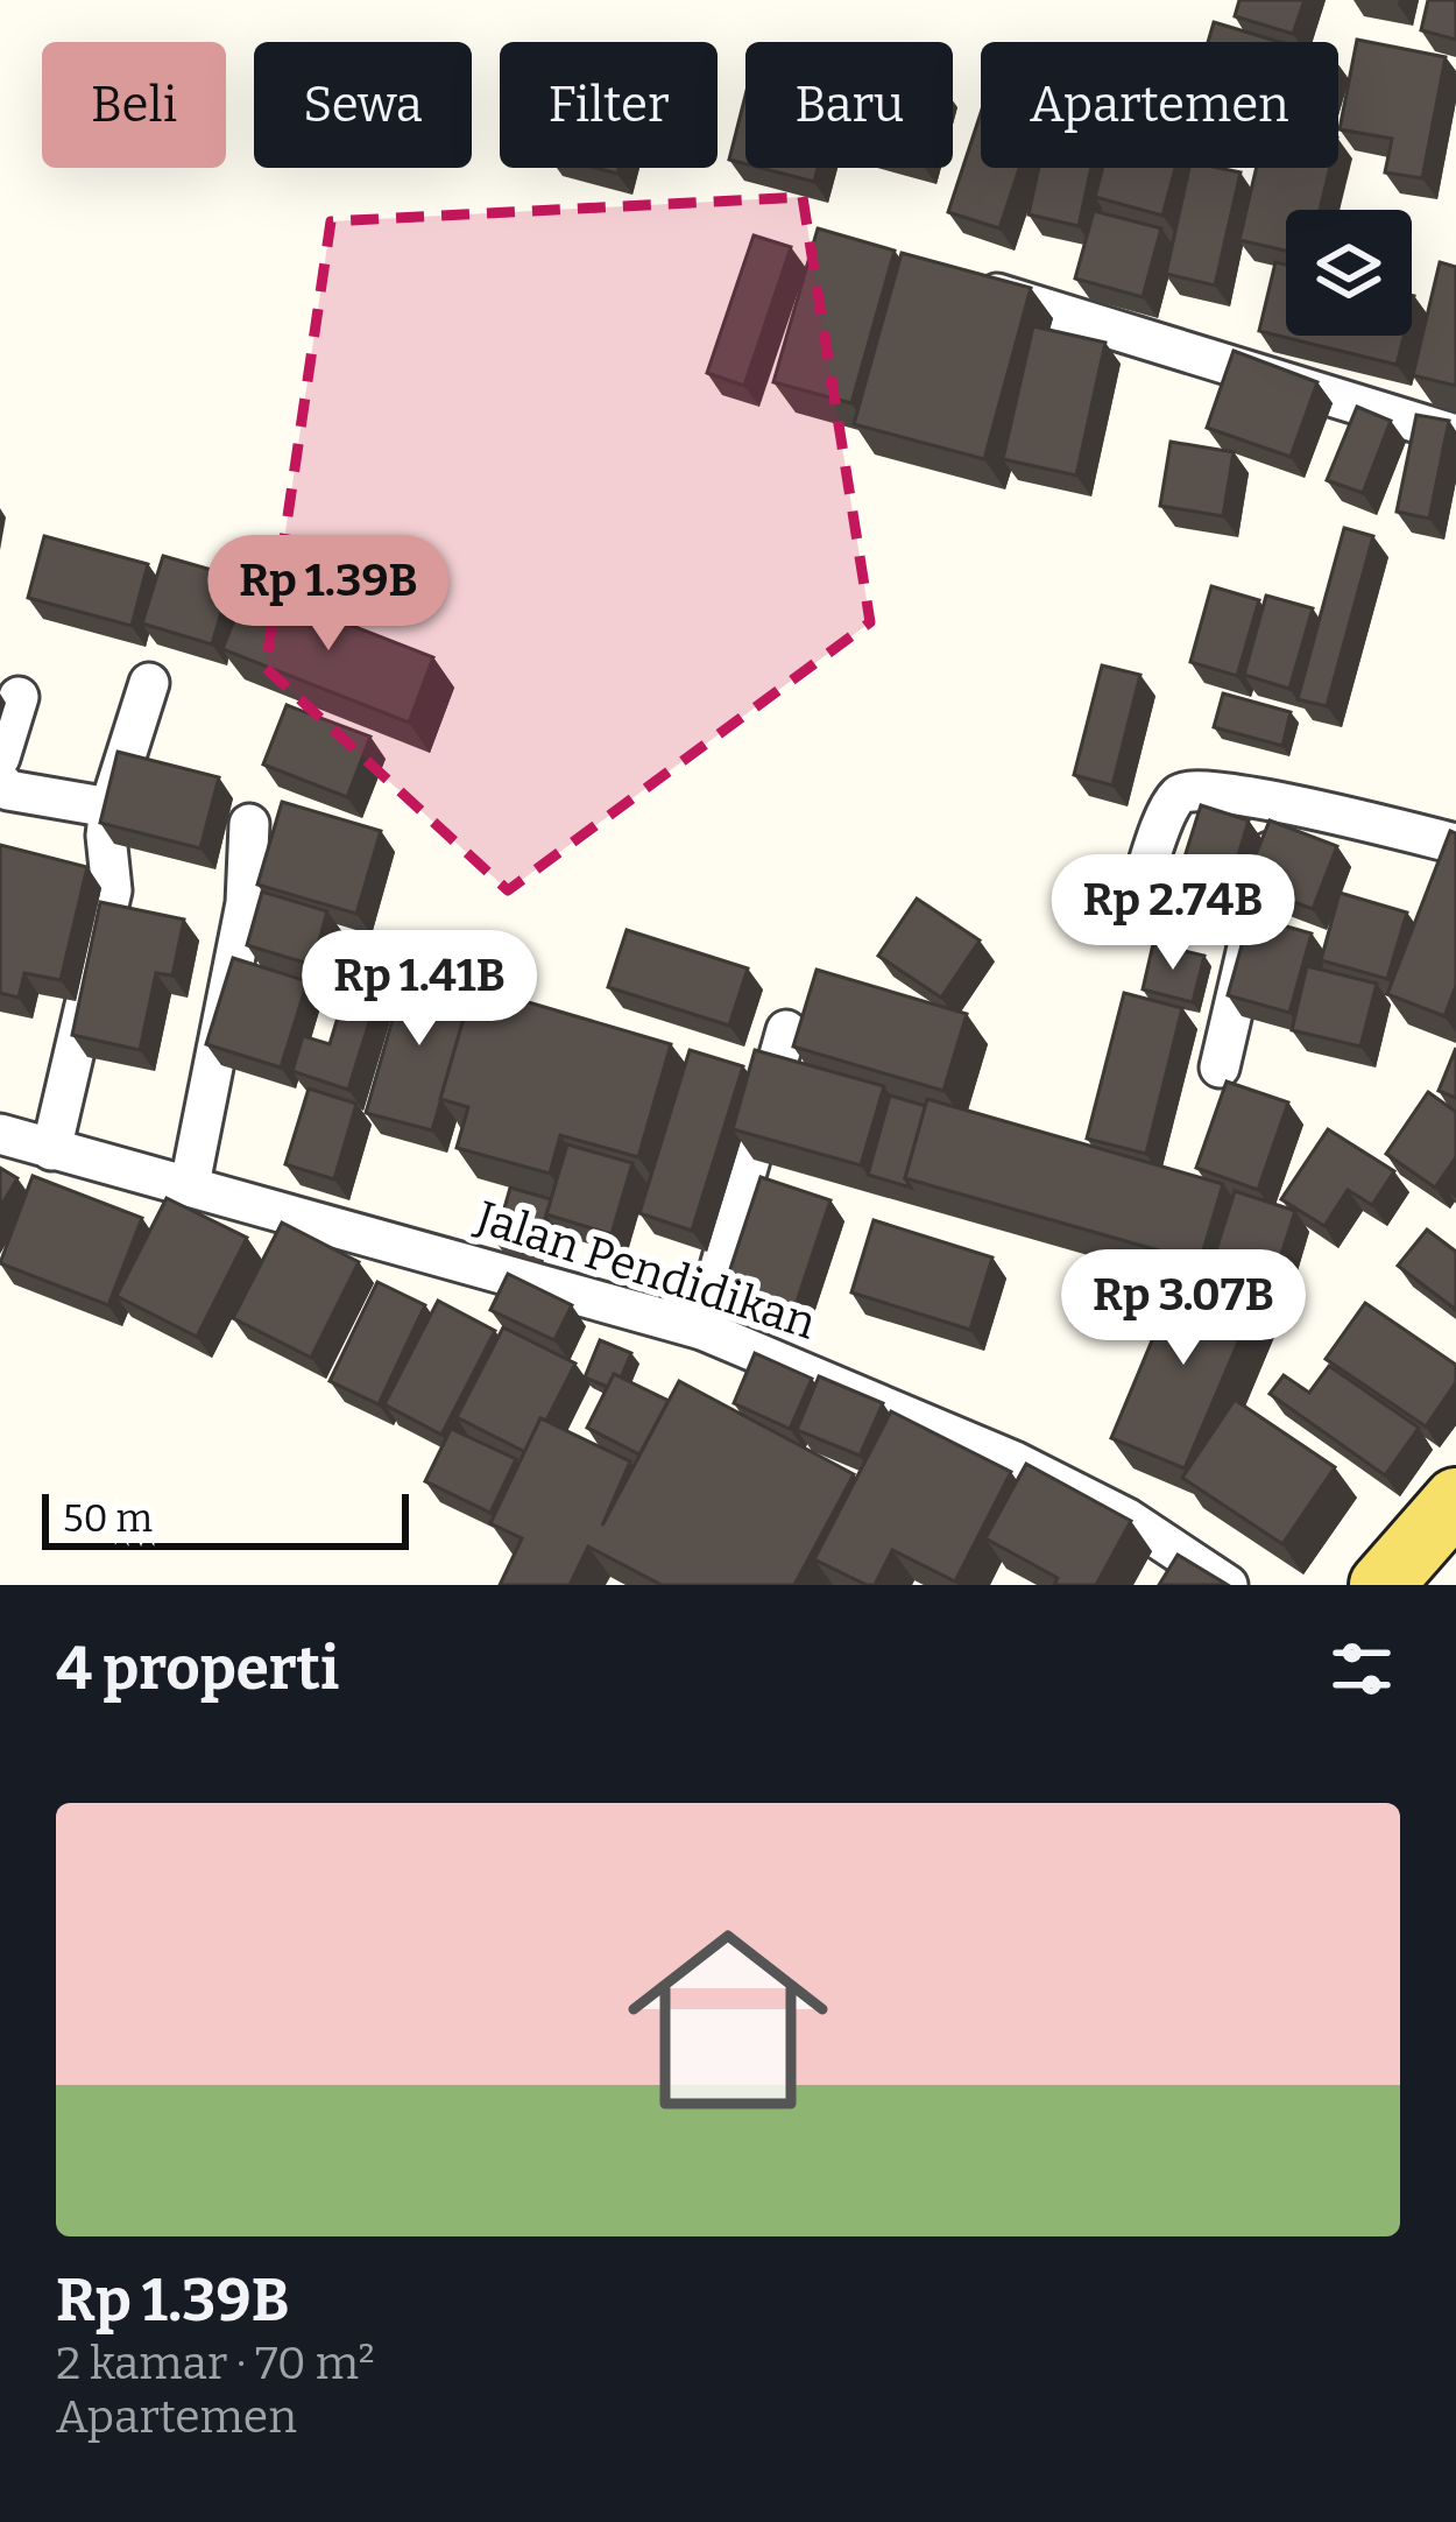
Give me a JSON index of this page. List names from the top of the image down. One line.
{"streets":{"street":["Jalan Pendidikan"]},"scale_bar":"50 m","page":{"chip":["Beli","Sewa","Filter","Baru","Apartemen"],"price":["Rp 1.39B","Rp 2.74B","Rp 1.41B","Rp 3.07B"],"scale":"50 m","heading":"4 properti","list":[{"name":"Rp 1.39B","note":"2 kamar · 70 m² · Apartemen"}]}}
